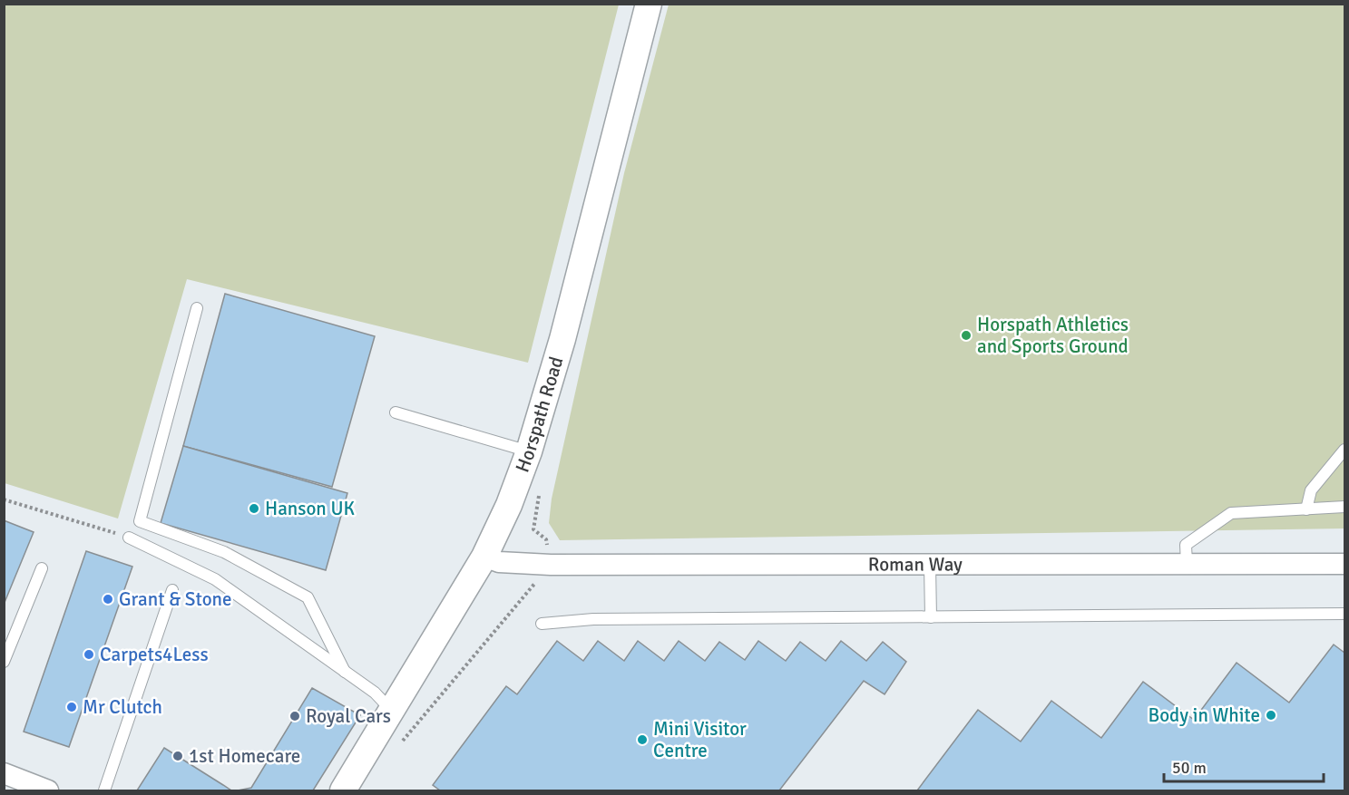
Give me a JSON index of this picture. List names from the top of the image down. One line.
{"streets":{"street":["Horspath Road","Roman Way"]},"crossings":[["Horspath Road","Roman Way"]],"places":["Horspath Athletics and Sports Ground","Hanson UK","Grant & Stone","Carpets4Less","Mr Clutch","Body in White","Royal Cars","Mini Visitor Centre","1st Homecare"],"scale_bar":"50 m"}
